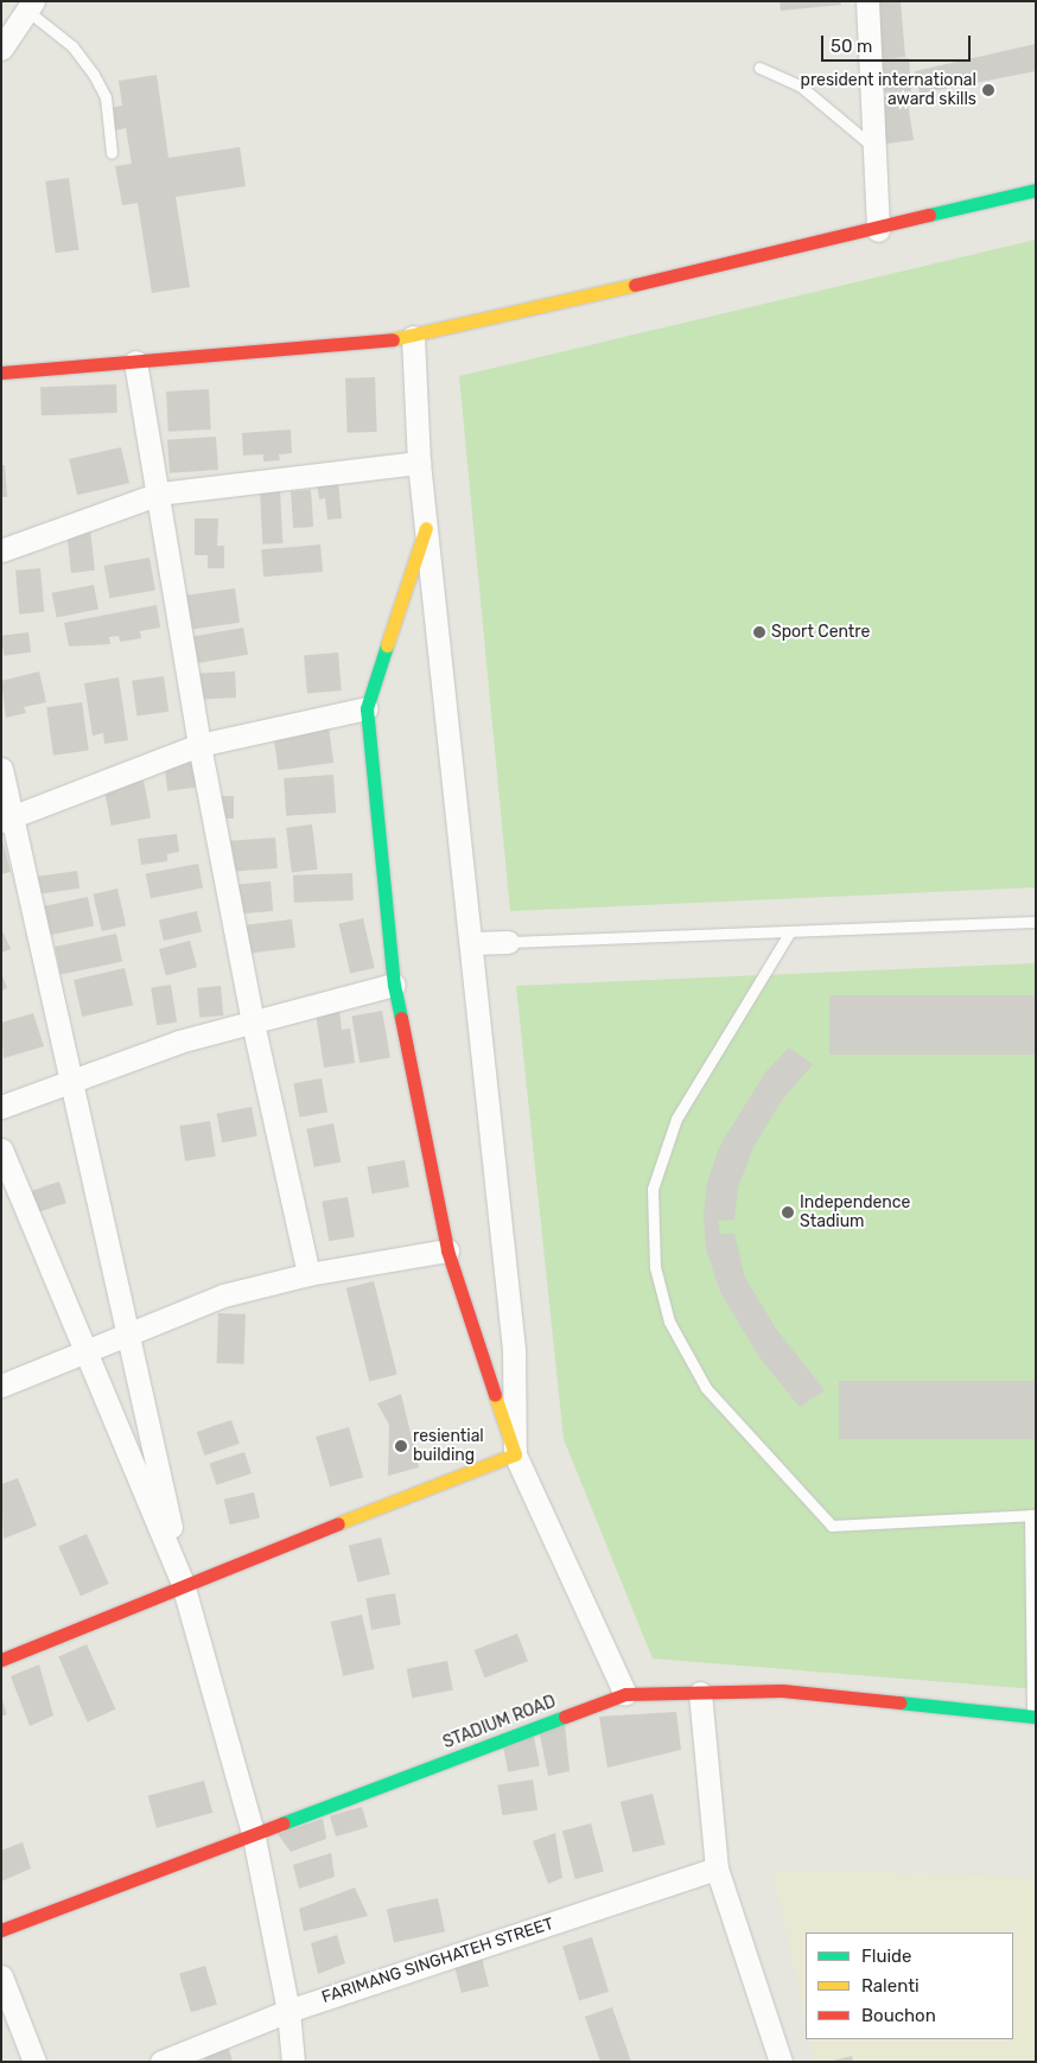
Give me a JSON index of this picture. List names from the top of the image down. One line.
{"streets":{"street":["STADIUM ROAD","FARIMANG SINGHATEH STREET"]},"places":["president international award skills","Sport Centre","Independence Stadium","resiential building"],"legend":["Fluide","Ralenti","Bouchon"],"scale_bar":"50 m"}
